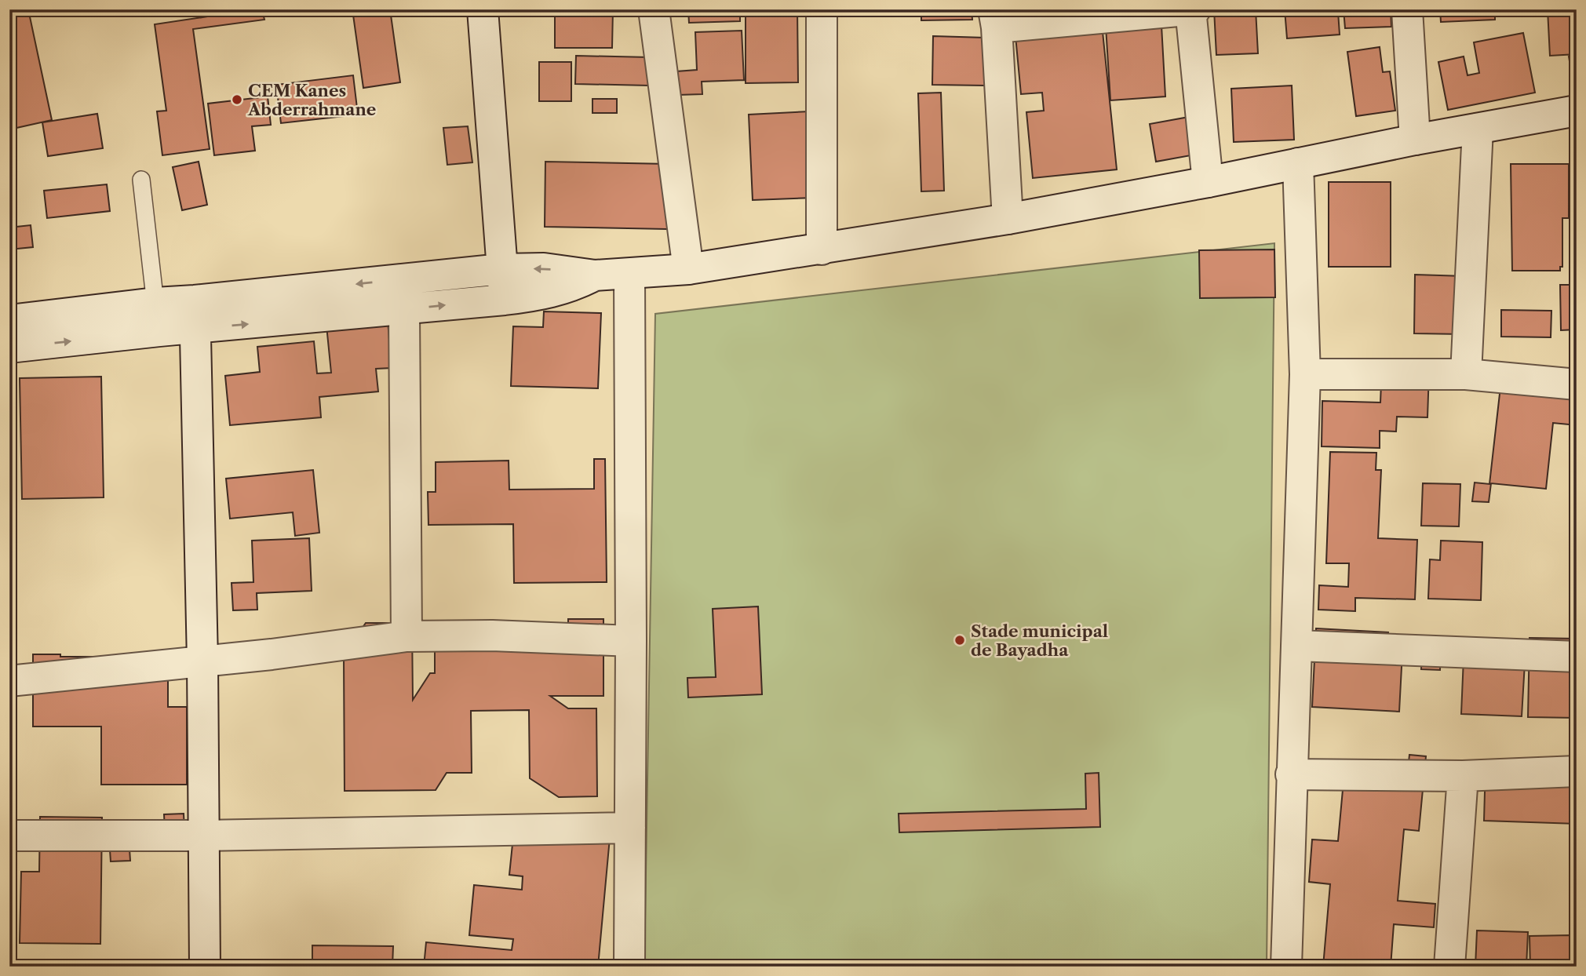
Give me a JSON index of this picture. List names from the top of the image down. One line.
{"places":["CEM Kanes Abderrahmane","Stade municipal de Bayadha"]}
